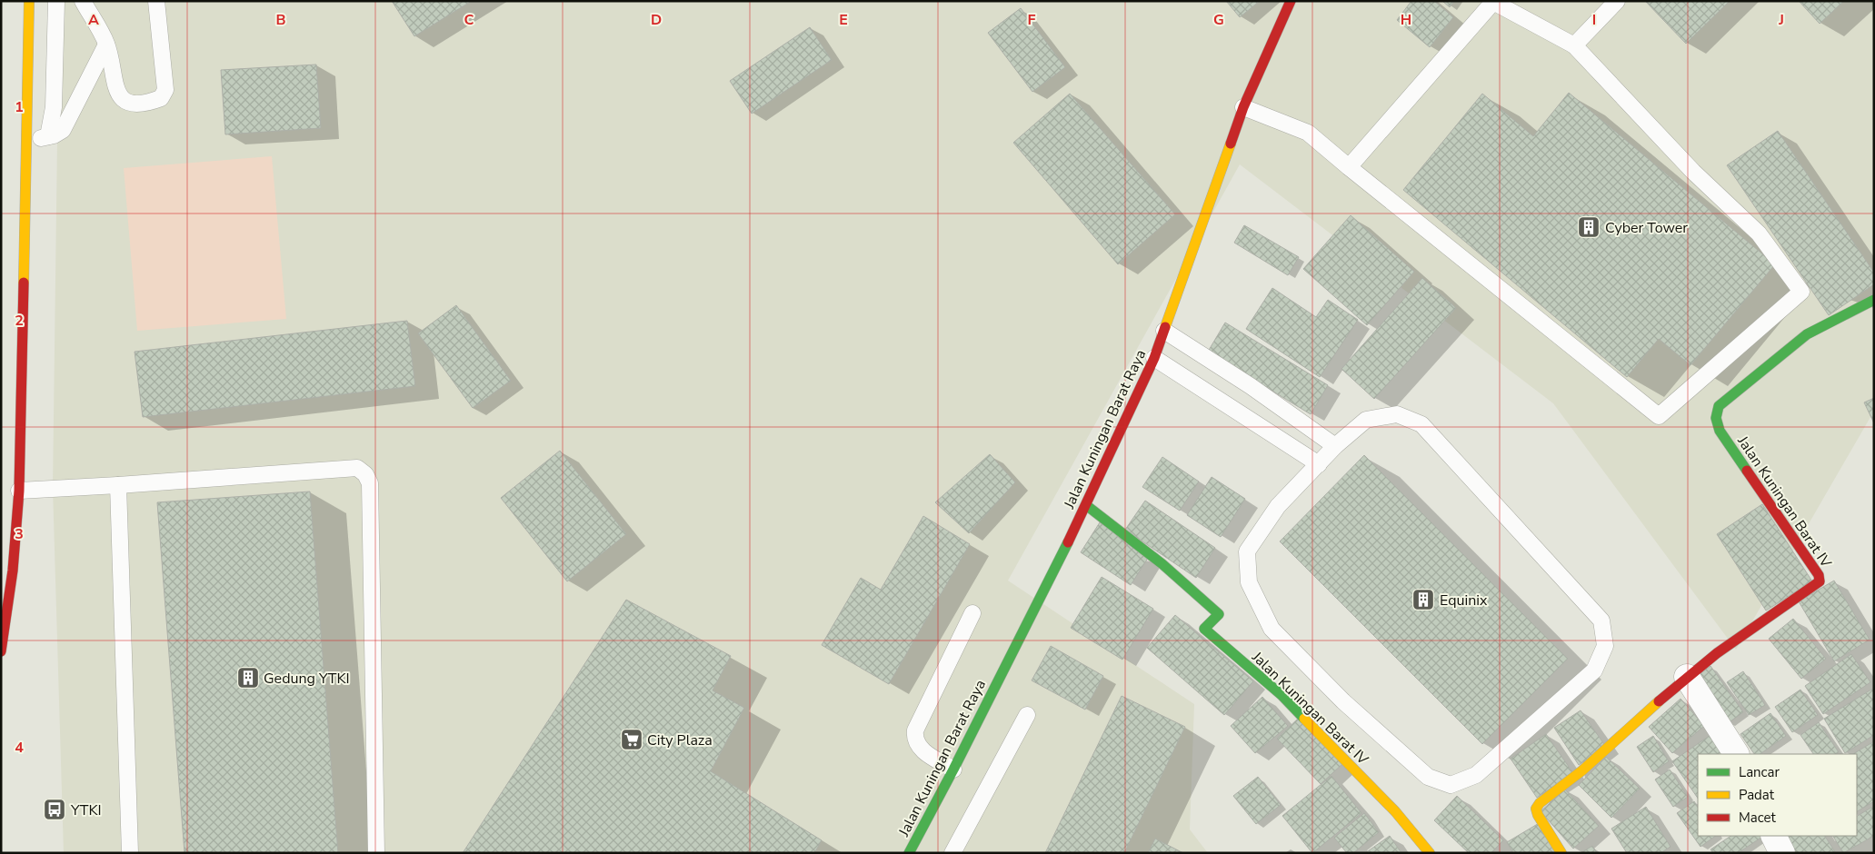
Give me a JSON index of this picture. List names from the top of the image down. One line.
{"streets":{"main road":["Jalan Kuningan Barat Raya","Jalan Kuningan Barat IV"]},"crossings":[["Jalan Kuningan Barat Raya","Jalan Kuningan Barat IV"]],"places":{"building":["Cyber Tower","Equinix","Gedung YTKI"],"supermarket":["City Plaza"],"bus stop":["YTKI"]},"legend":["Lancar","Padat","Macet"],"grid":{"columns":["A","B","C","D","E","F","G","H","I","J"],"rows":["1","2","3","4"]}}
